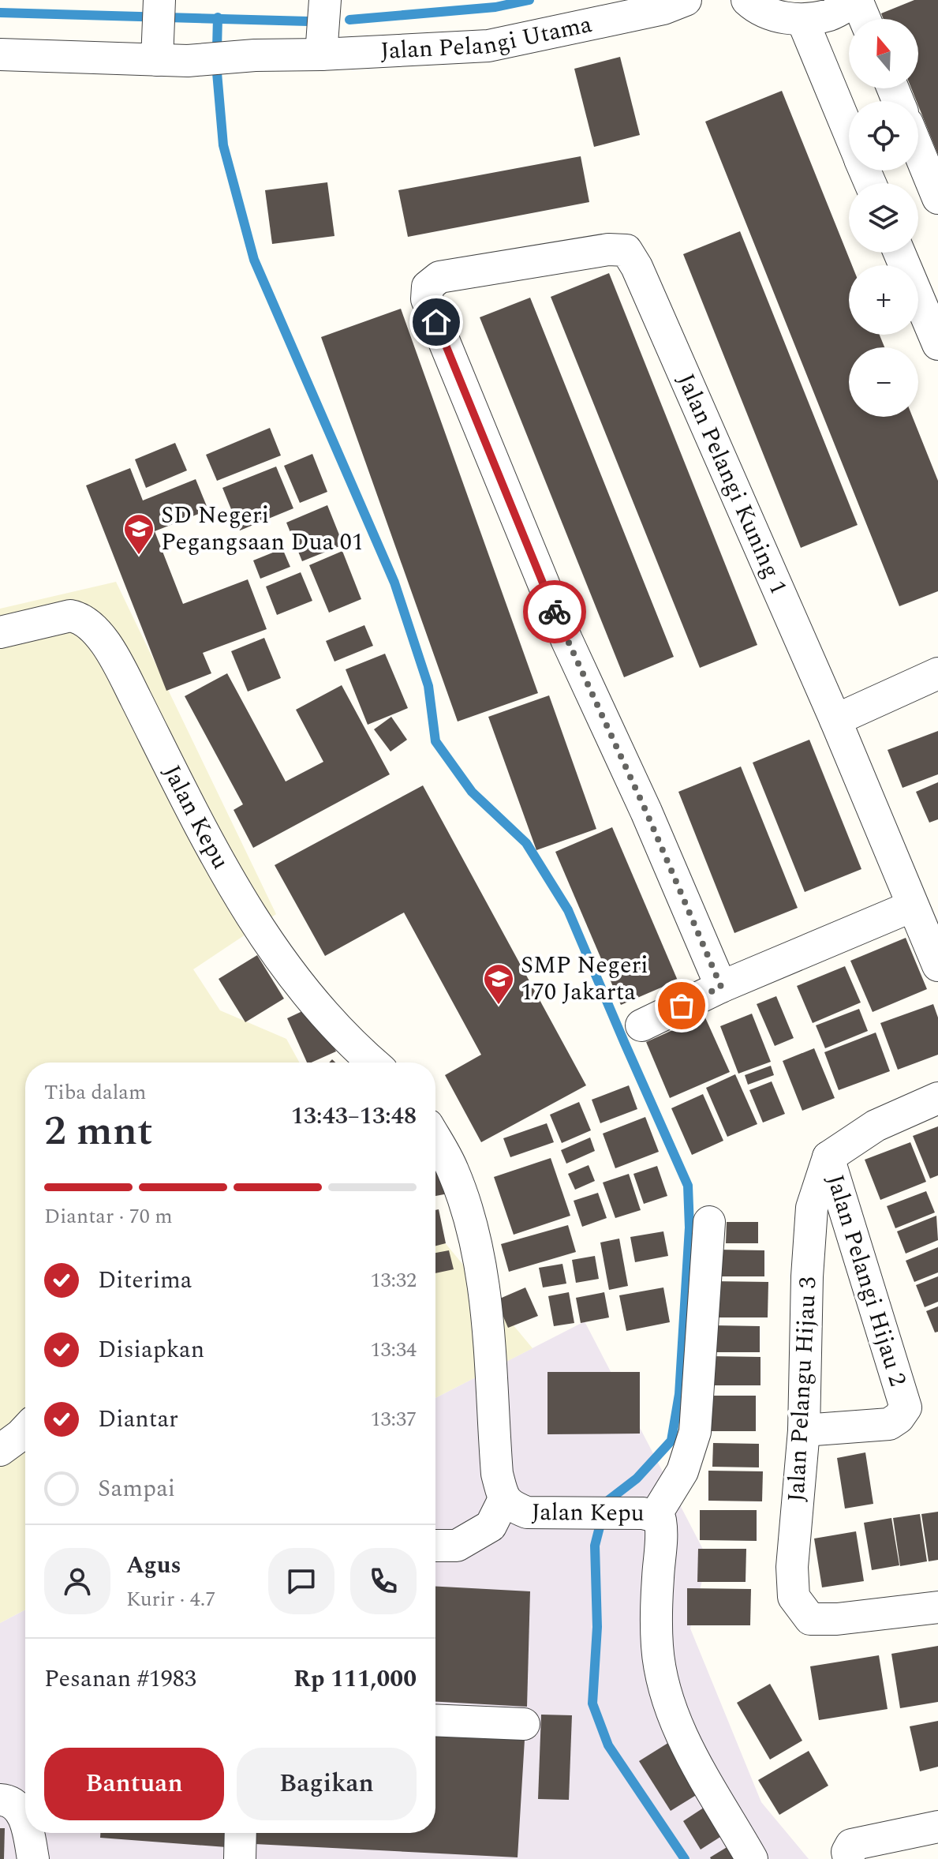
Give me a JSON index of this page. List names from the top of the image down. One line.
{"streets":{"street":["Jalan Pelangi Utama","Jalan Pelangi Kuning 1","Jalan Kepu","Jalan Pelangi Hijau 2","Jalan Pelangu Hijau 3"]},"crossings":[["Jalan Pelangi Hijau 2","Jalan Pelangu Hijau 3"]],"places":{"school or university":["SD Negeri Pegangsaan Dua 01","SMP Negeri 170 Jakarta"]},"north":"top","page":{"map_buttons":["+","−"],"heading":["2 mnt","Tiba dalam","13:43–13:48"],"panel":["Agus","Kurir · 4.7","Pesanan #1983","Rp 111,000"],"bar":"Diantar · 70 m","list":[["Diterima","13:32"],["Disiapkan","13:34"],["Diantar","13:37"],"Sampai"],"buttons":["Bantuan","Bagikan"]}}
